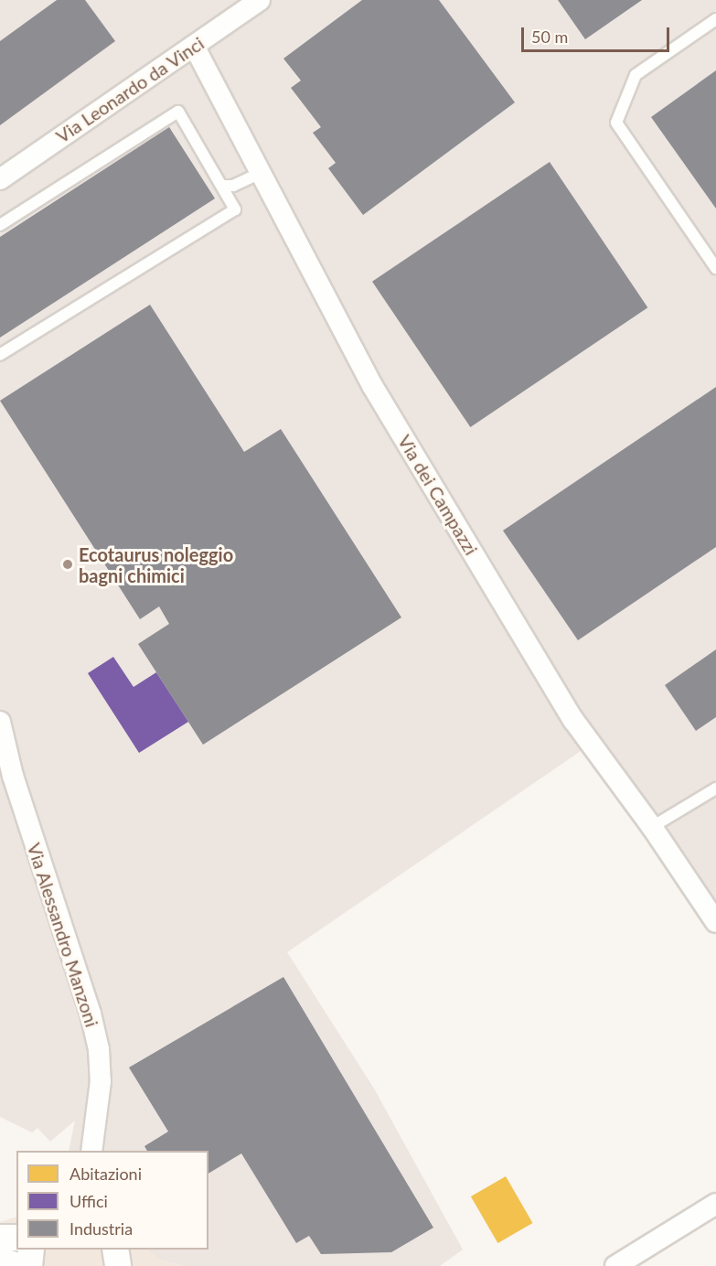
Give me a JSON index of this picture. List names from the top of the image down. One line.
{"streets":{"street":["Via Leonardo da Vinci","Via dei Campazzi","Via Alessandro Manzoni"]},"crossings":[["Via Leonardo da Vinci","Via dei Campazzi"]],"places":["Ecotaurus noleggio bagni chimici"],"legend":["Abitazioni","Uffici","Industria"],"scale_bar":"50 m"}
